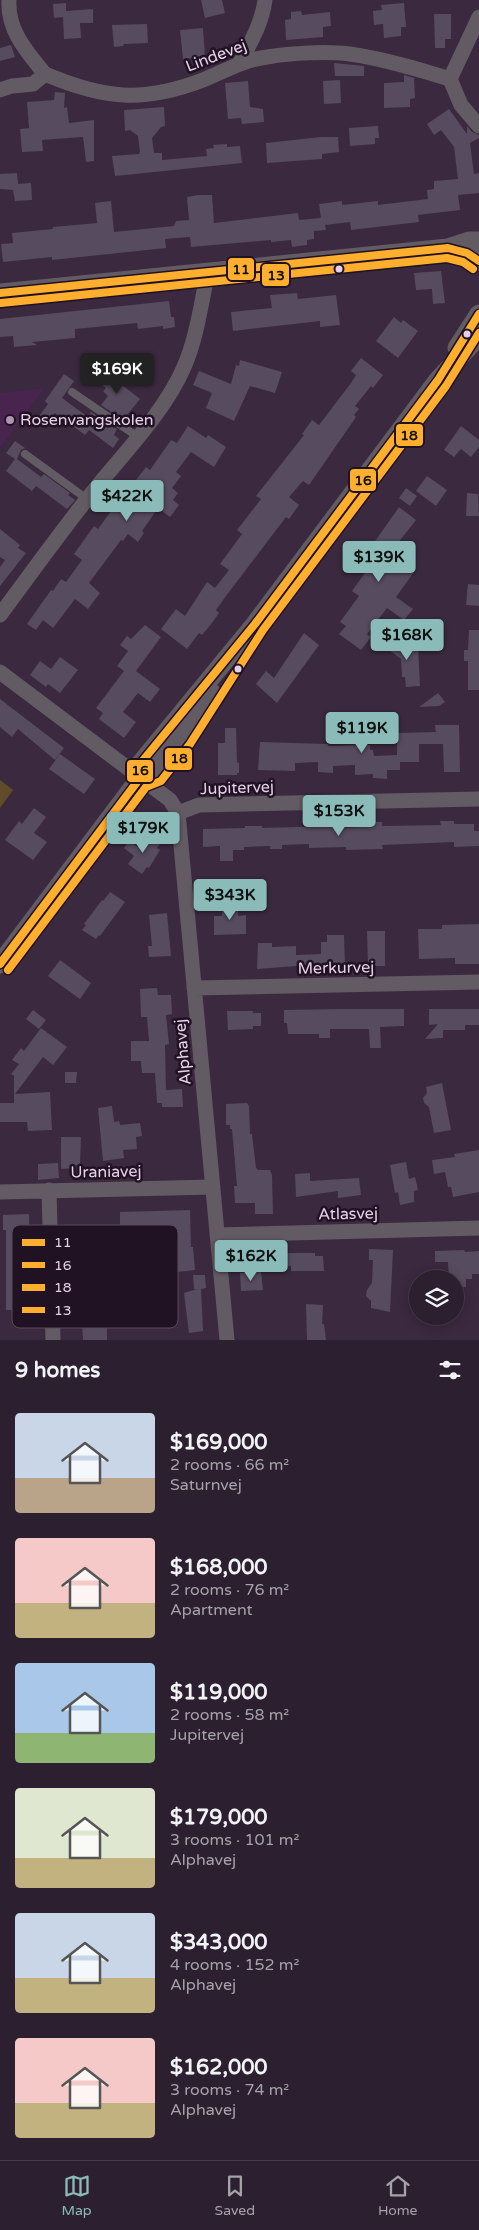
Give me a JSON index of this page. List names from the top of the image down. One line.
{"streets":{"street":["Lindevej","Jupitervej","Merkurvej","Alphavej","Uraniavej","Atlasvej"]},"crossings":[["Jupitervej","Alphavej"],["Merkurvej","Alphavej"],["Alphavej","Uraniavej"],["Alphavej","Atlasvej"]],"places":["Rosenvangskolen"],"lines":["transit line 11","transit line 13","transit line 16","transit line 18"],"legend":["11","16","18","13"],"page":{"price":["$169K","$422K","$139K","$168K","$119K","$153K","$179K","$343K","$162K"],"heading":"9 homes","list":[{"name":"$169,000","note":"2 rooms · 66 m² · Saturnvej"},{"name":"$168,000","note":"2 rooms · 76 m² · Apartment"},{"name":"$119,000","note":"2 rooms · 58 m² · Jupitervej"},{"name":"$179,000","note":"3 rooms · 101 m² · Alphavej"},{"name":"$343,000","note":"4 rooms · 152 m² · Alphavej"},{"name":"$162,000","note":"3 rooms · 74 m² · Alphavej"}],"tabs":["Map","Saved","Home"]}}
